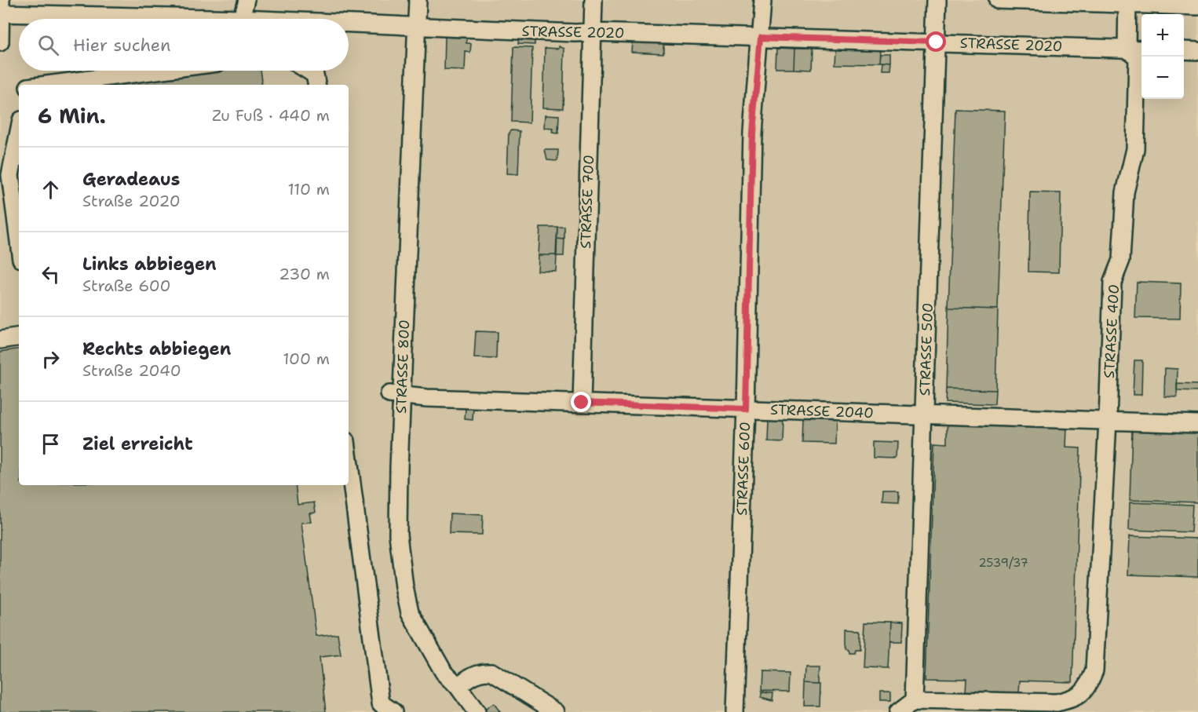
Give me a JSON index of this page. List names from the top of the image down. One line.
{"streets":{"street":["STRASSE 2020","STRASSE 700","STRASSE 400","STRASSE 500","STRASSE 800","STRASSE 2040","STRASSE 600"]},"crossings":[["STRASSE 2020","STRASSE 700"],["STRASSE 2020","STRASSE 400"],["STRASSE 2020","STRASSE 500"],["STRASSE 2020","STRASSE 800"],["STRASSE 2020","STRASSE 600"],["STRASSE 700","STRASSE 2040"],["STRASSE 400","STRASSE 500"],["STRASSE 400","STRASSE 2040"],["STRASSE 500","STRASSE 2040"],["STRASSE 800","STRASSE 2040"],["STRASSE 2040","STRASSE 600"]],"house_numbers":["2539/37"],"page":{"map_buttons":["+","−"],"search":"Hier suchen","heading":["6 Min.","Zu Fuß · 440 m"],"list":[["Geradeaus","Straße 2020","110 m"],["Links abbiegen","Straße 600","230 m"],["Rechts abbiegen","Straße 2040","100 m"],"Ziel erreicht"]}}
